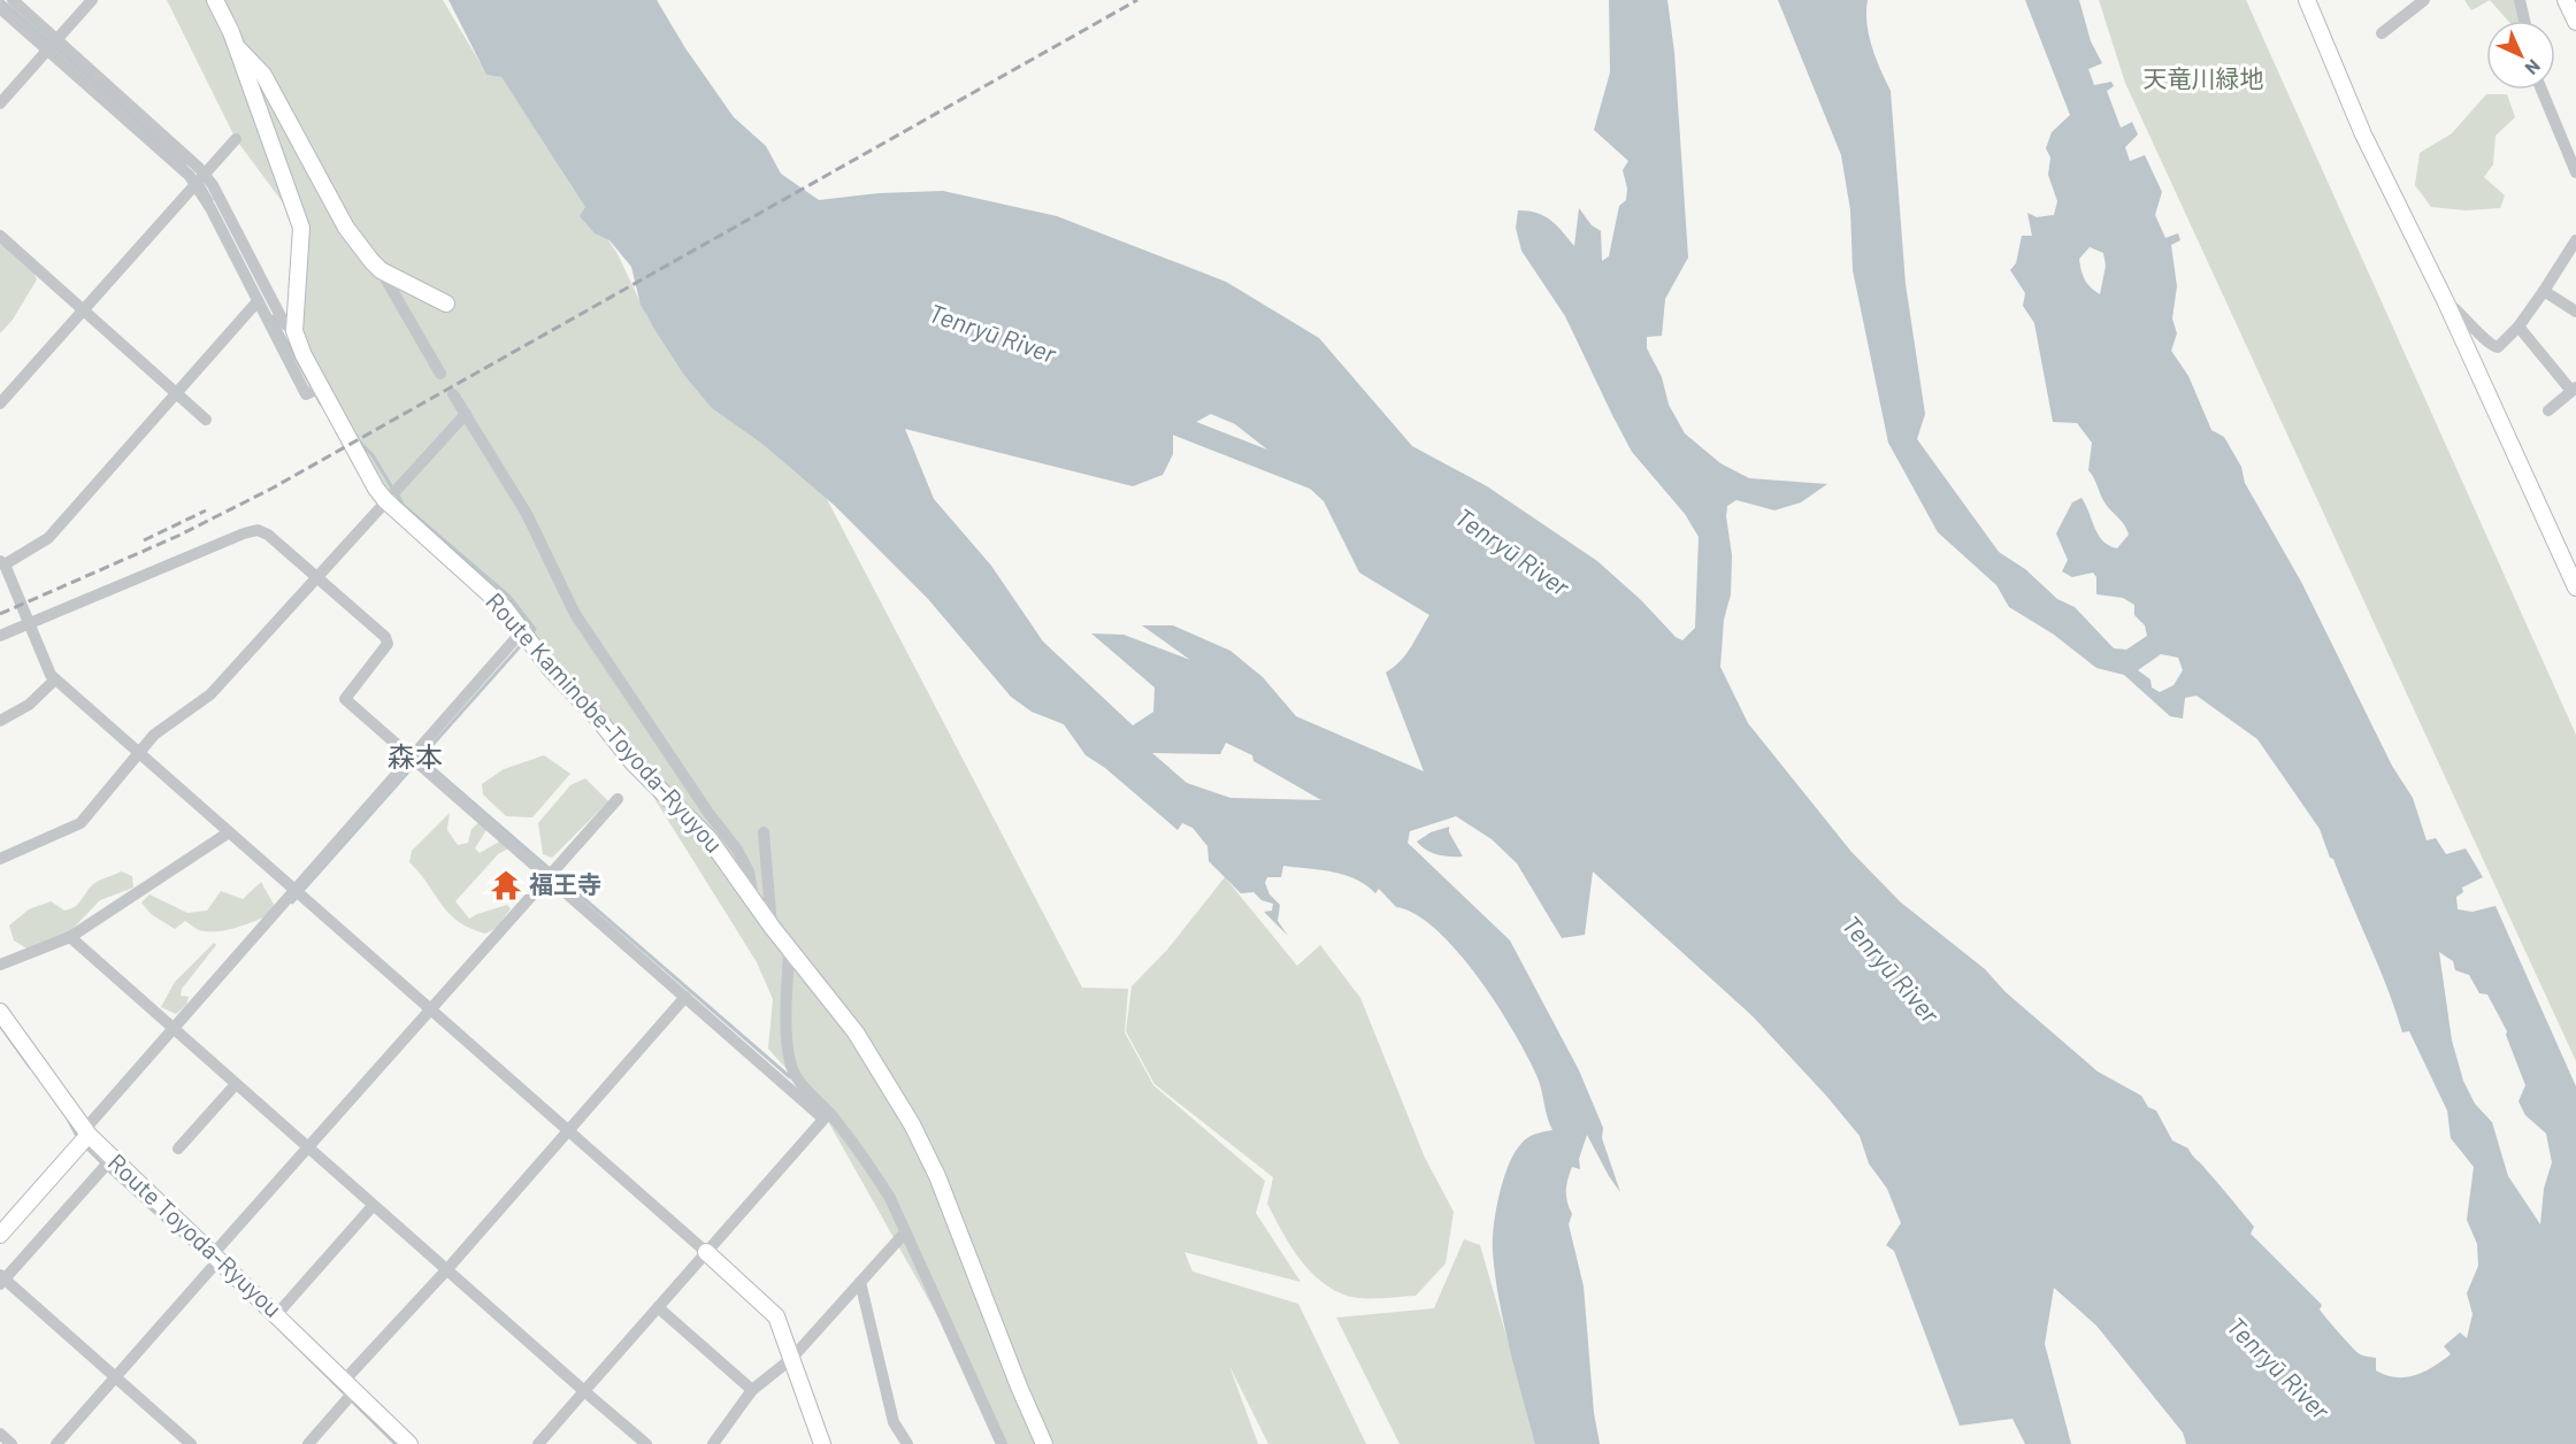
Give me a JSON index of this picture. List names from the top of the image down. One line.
{"streets":{"main road":["Route Kaminobe-Toyoda-Ryuyou","Route Toyoda-Ryuyou"]},"districts":["森本"],"water":["Tenryū River"],"parks":["天竜川緑地"],"places":{"temple":["福王寺"]},"north":"bottom right"}
